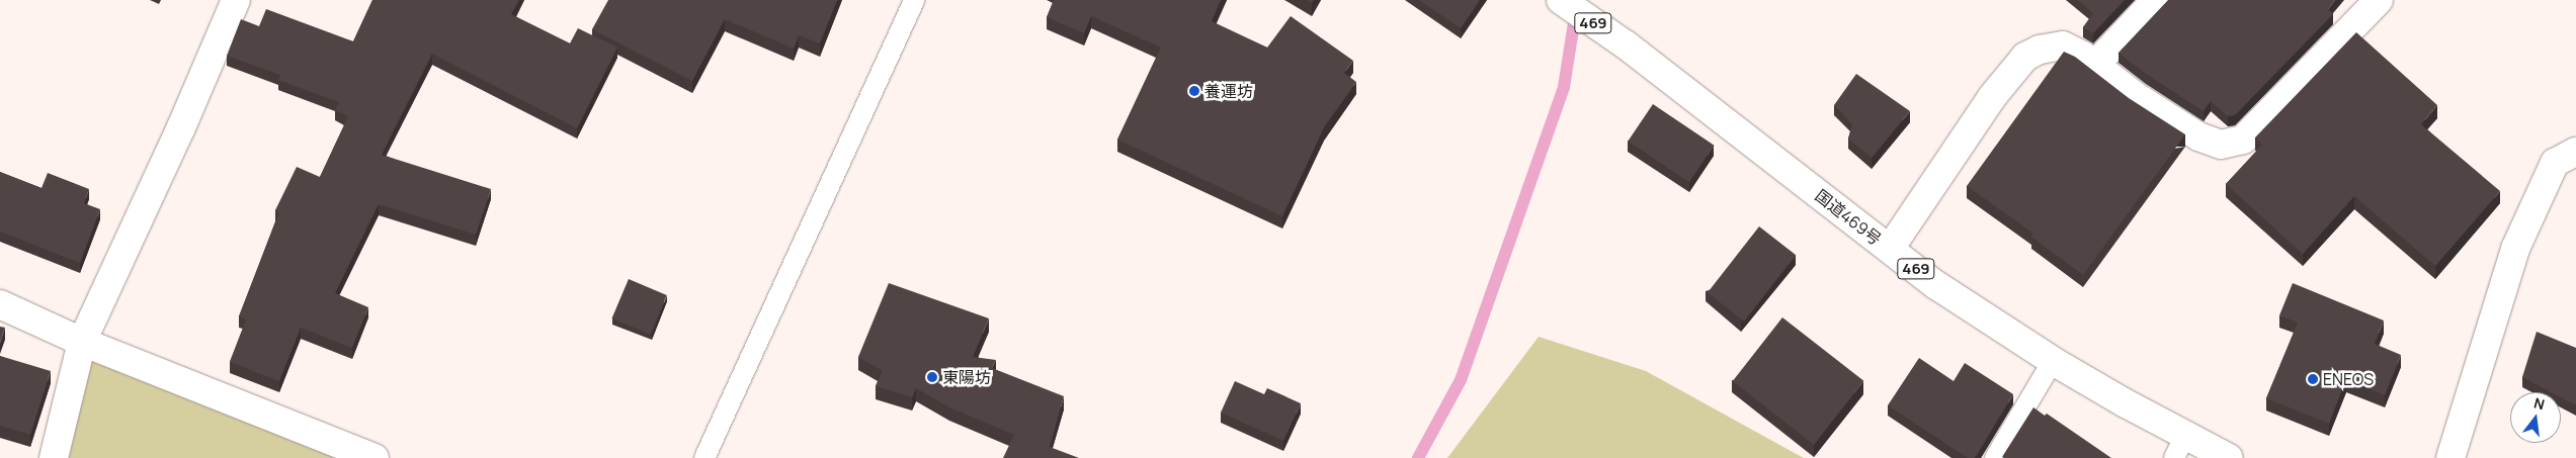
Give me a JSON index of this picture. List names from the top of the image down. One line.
{"streets":{"main road":["469","国道469号"]},"places":["養運坊","東陽坊","ENEOS"],"north":"top"}
